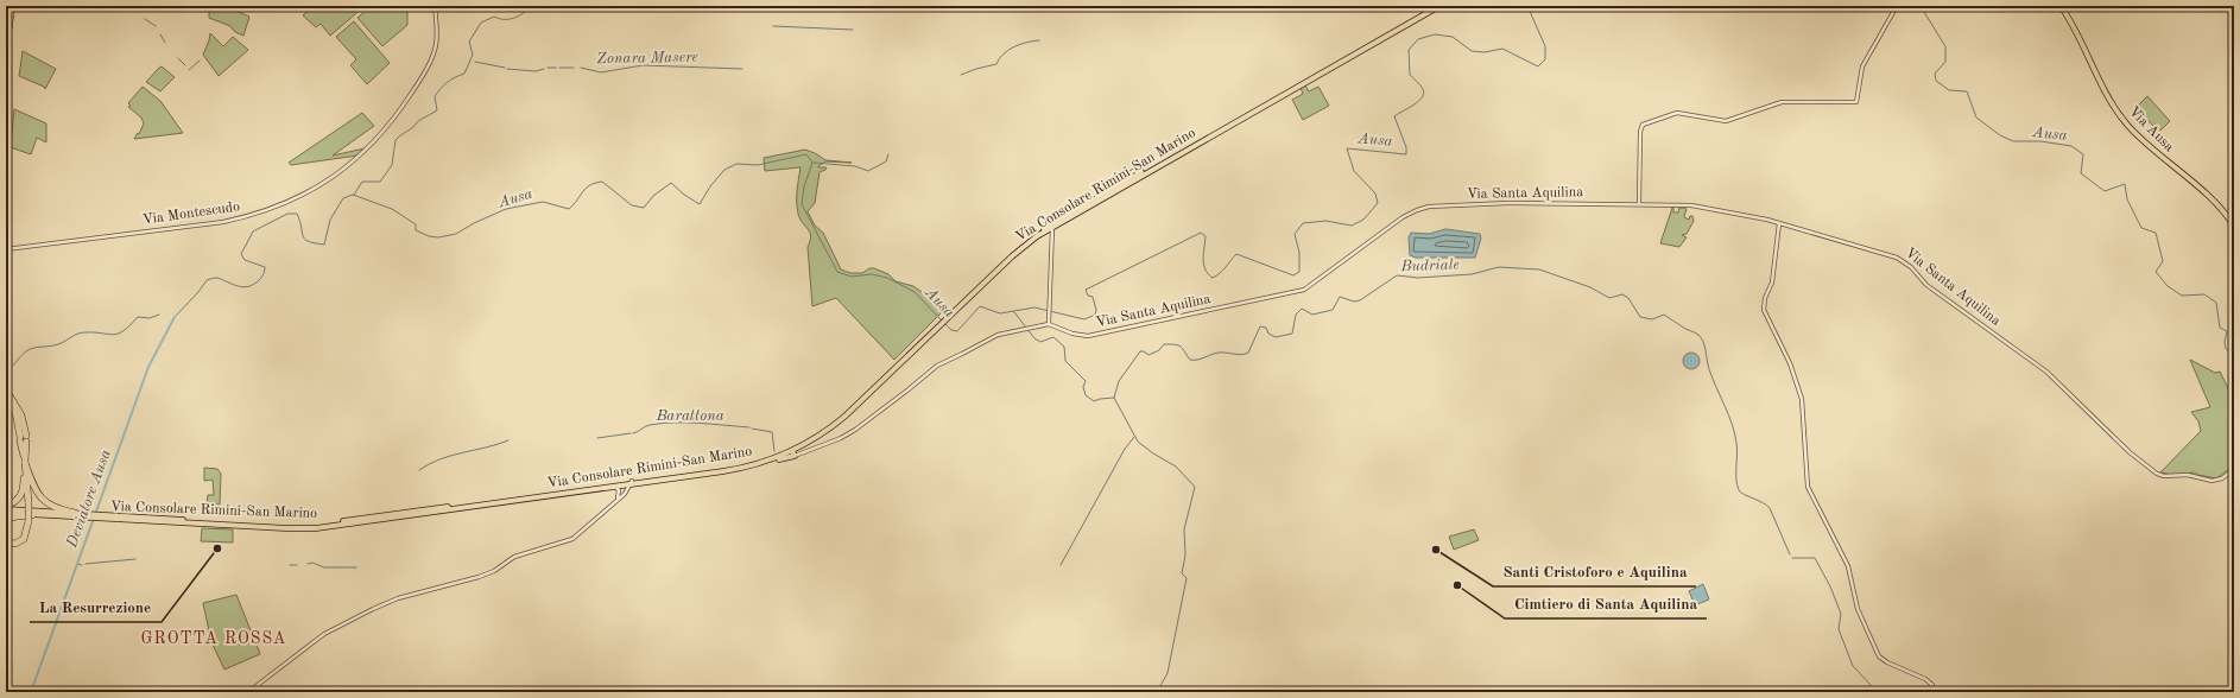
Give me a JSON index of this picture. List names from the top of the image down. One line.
{"streets":{"main road":["Via Ausa","Via Consolare Rimini-San Marino"],"street":["Via Santa Aquilina","Via Montescudo"]},"crossings":[["Via Consolare Rimini-San Marino","Via Santa Aquilina"]],"districts":["GROTTA ROSSA"],"water":["Zonara Masere","Ausa","Budriale","Barattona","Deviatore Ausa"],"places":["La Resurrezione","Santi Cristoforo e Aquilina","Cimtiero di Santa Aquilina"]}
